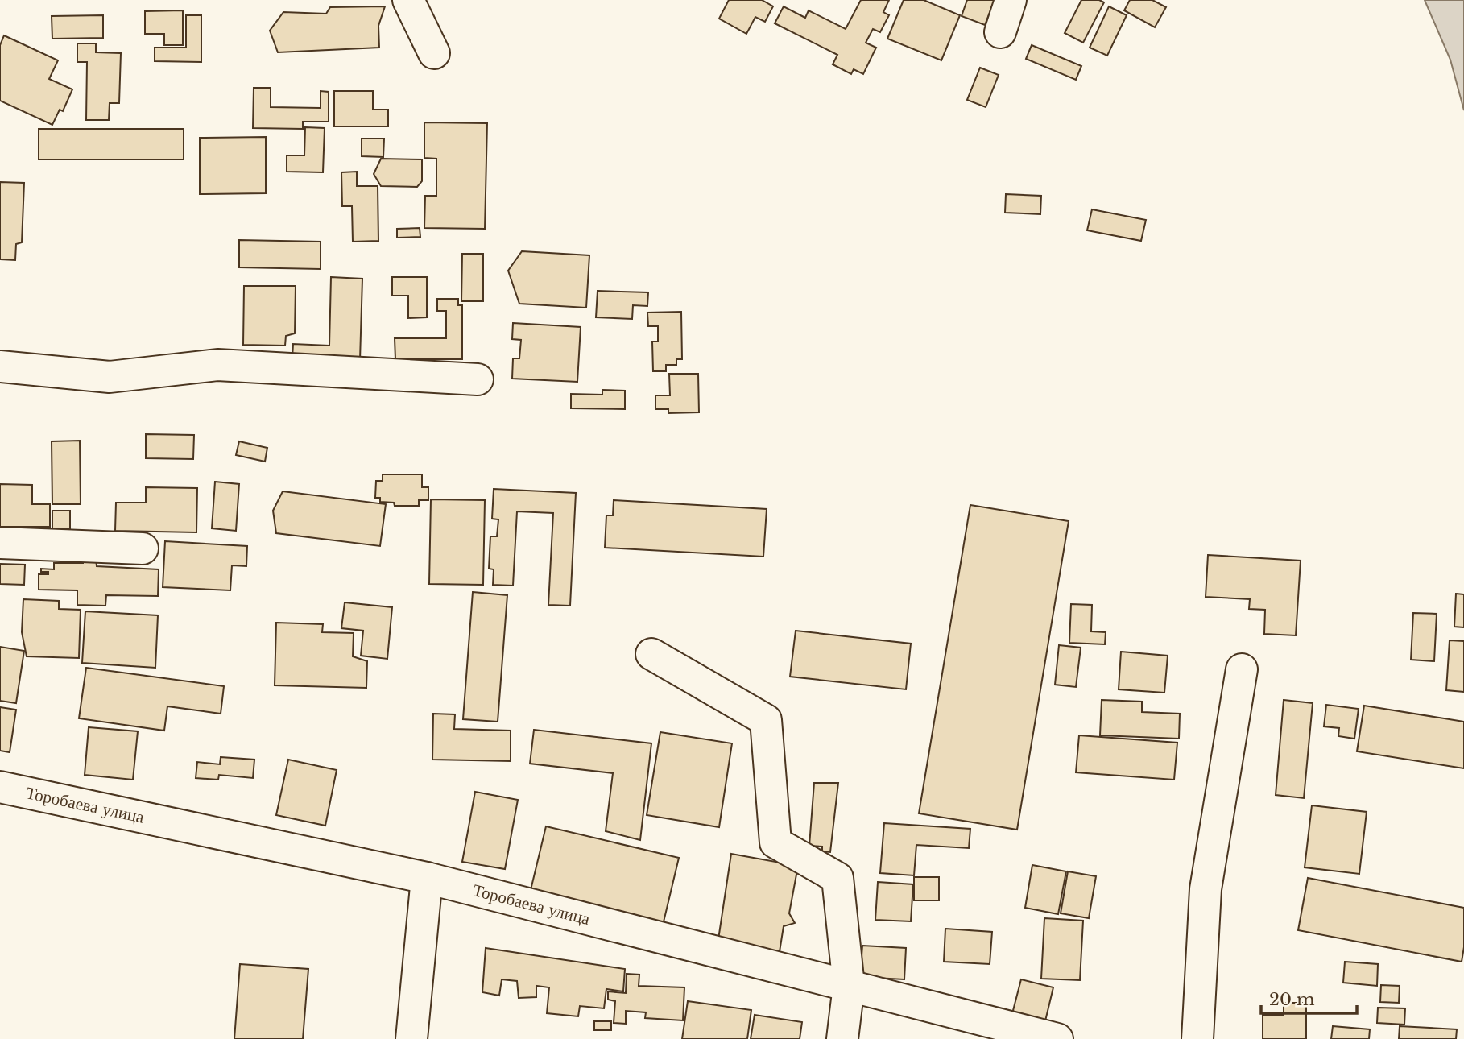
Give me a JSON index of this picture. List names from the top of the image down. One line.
{"streets":{"street":["Торобаева улица"]},"scale_bar":"20 m"}
